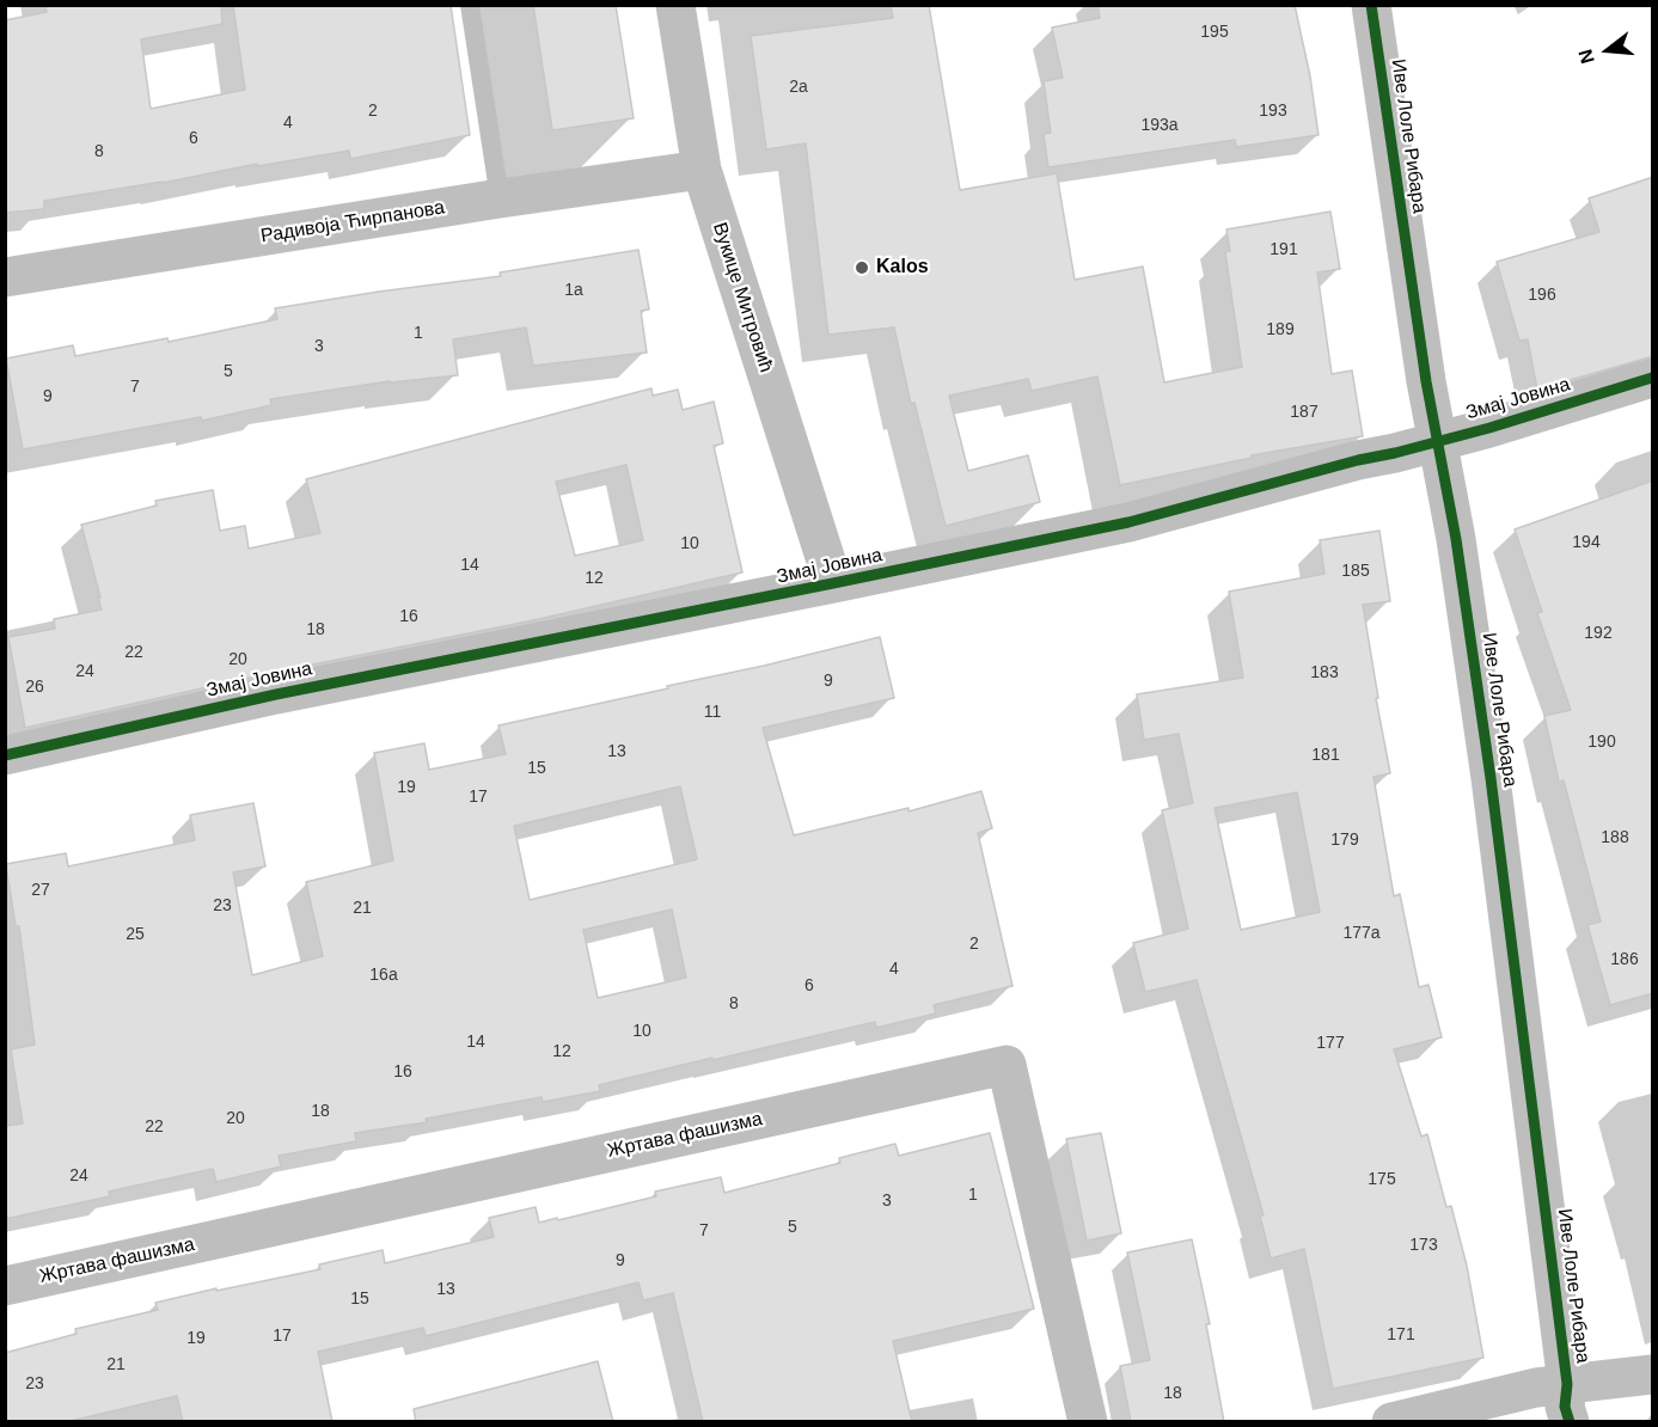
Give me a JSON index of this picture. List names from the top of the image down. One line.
{"streets":{"street":["Иве Лоле Рибара","Радивоја Ћирпанова","Вукице Митровић","Змај Јовина","Жртава фашизма"]},"crossings":[["Иве Лоле Рибара","Змај Јовина"],["Радивоја Ћирпанова","Вукице Митровић"],["Вукице Митровић","Змај Јовина"]],"places":["Kalos"],"house_numbers":["195","2a","2","193","4","193a","6","8","191","1a","196","189","1","3","5","7","9","187","194","10","14","185","12","16","18","192","22","20","24","183","9","26","11","190","13","181","15","19","17","188","179","27","23","21","177a","25","2","186","4","16a","6","8","10","14","177","12","16","18","20","22","24","175","1","3","5","7","173","9","13","15","171","17","19","21","23","18"],"north":"left"}
